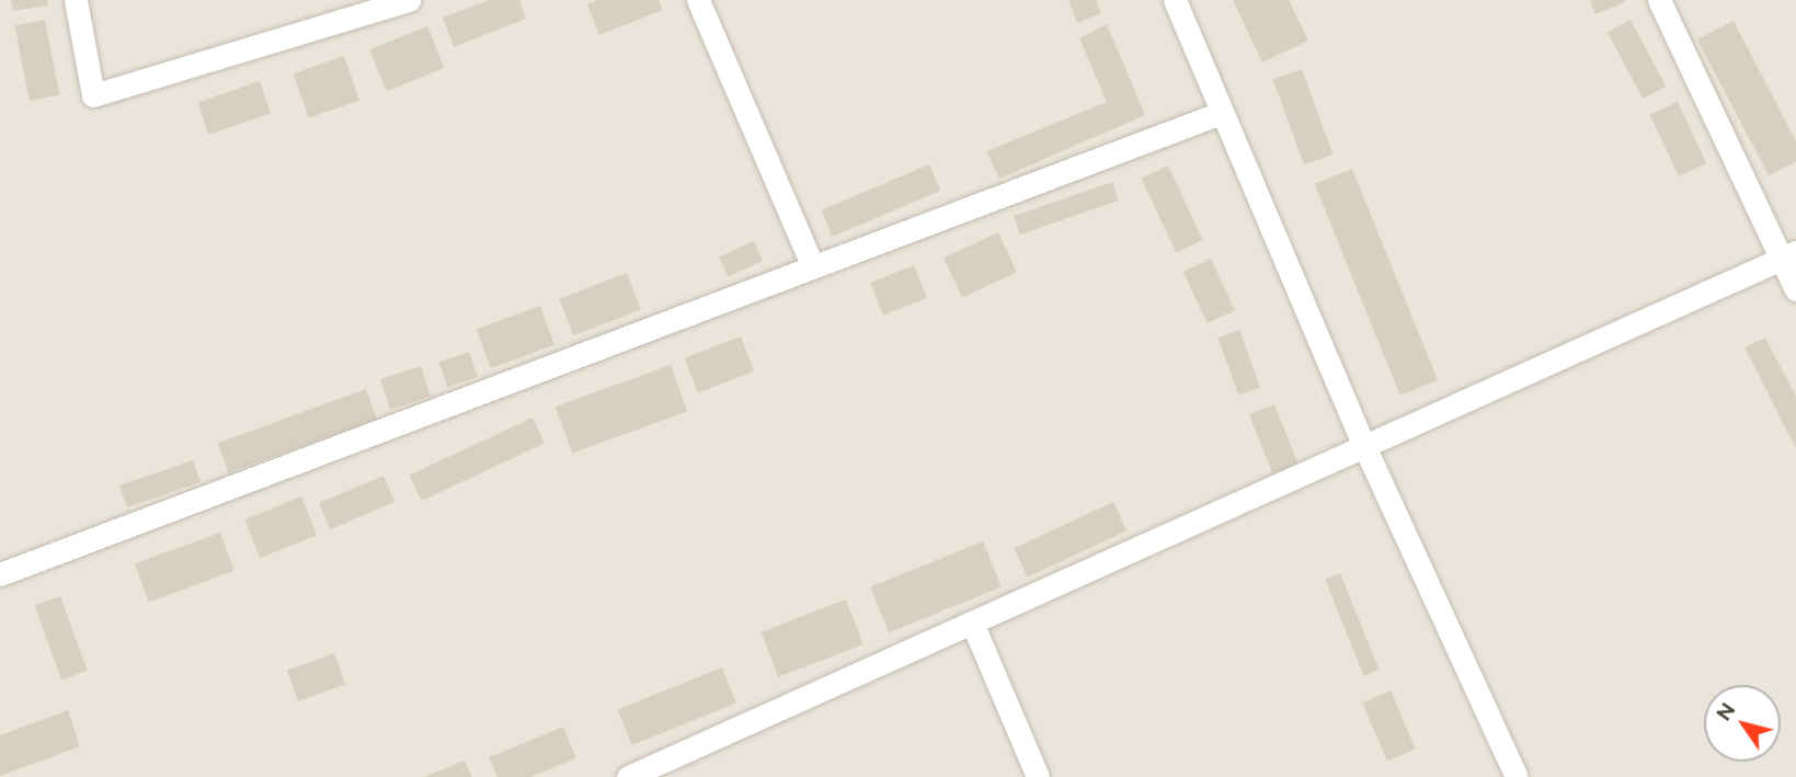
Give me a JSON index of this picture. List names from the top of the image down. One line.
{"north":"top left"}
